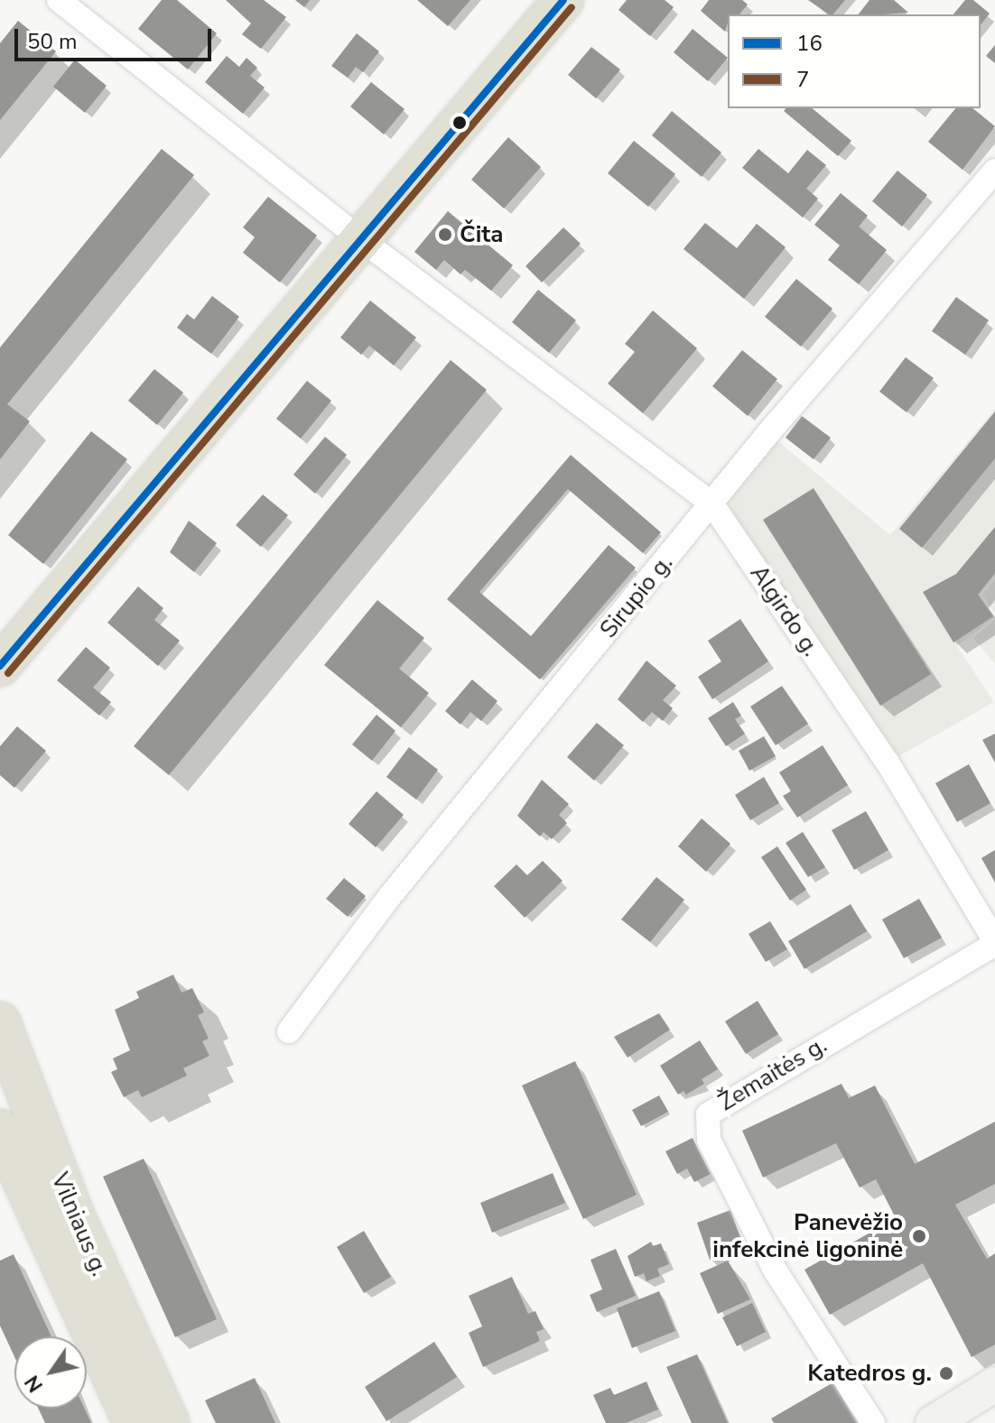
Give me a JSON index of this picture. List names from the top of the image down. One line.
{"streets":{"highway":["Vilniaus g."],"street":["Sirupio g.","Algirdo g.","Žemaitės g."]},"crossings":[["Sirupio g.","Algirdo g."],["Algirdo g.","Žemaitės g."]],"places":["Čita","Panevėžio infekcinė ligoninė","Katedros g."],"lines":["transit line 16","transit line 7"],"legend":["16","7"],"scale_bar":"50 m","north":"bottom left"}
